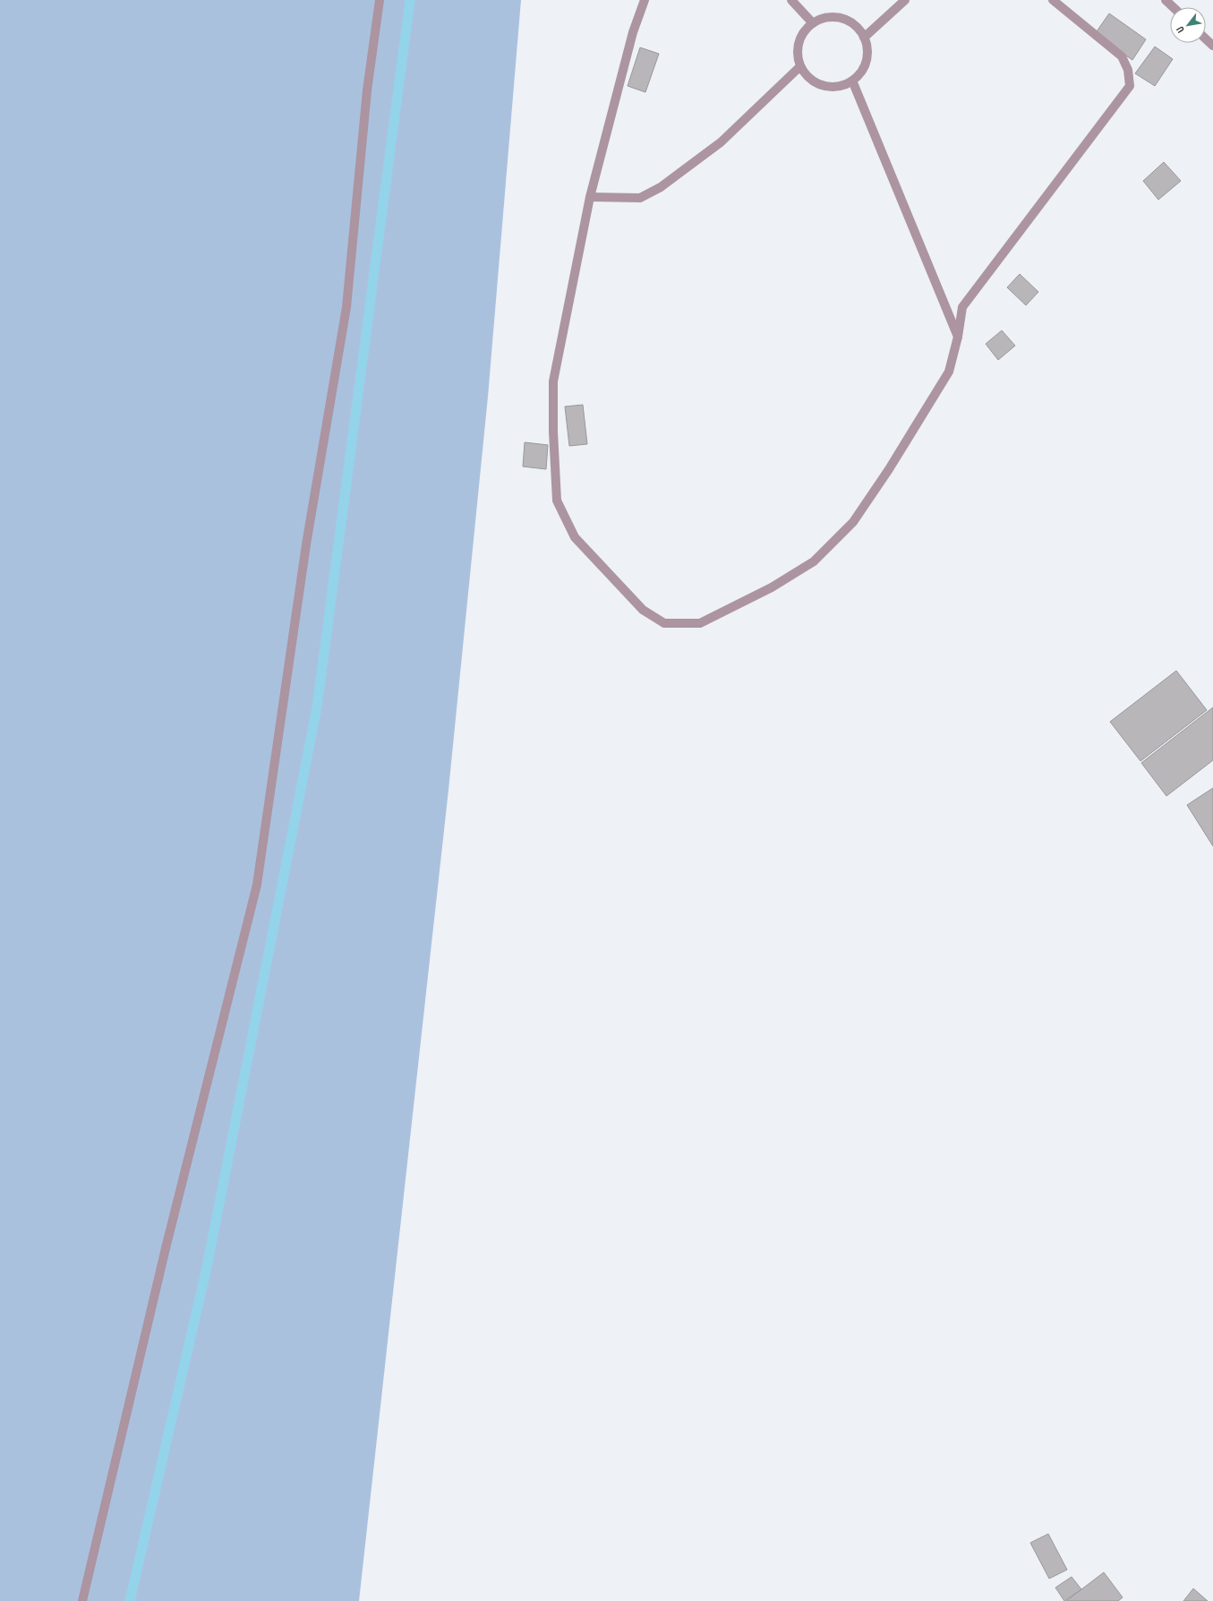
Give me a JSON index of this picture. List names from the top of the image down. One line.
{"north":"bottom left"}
